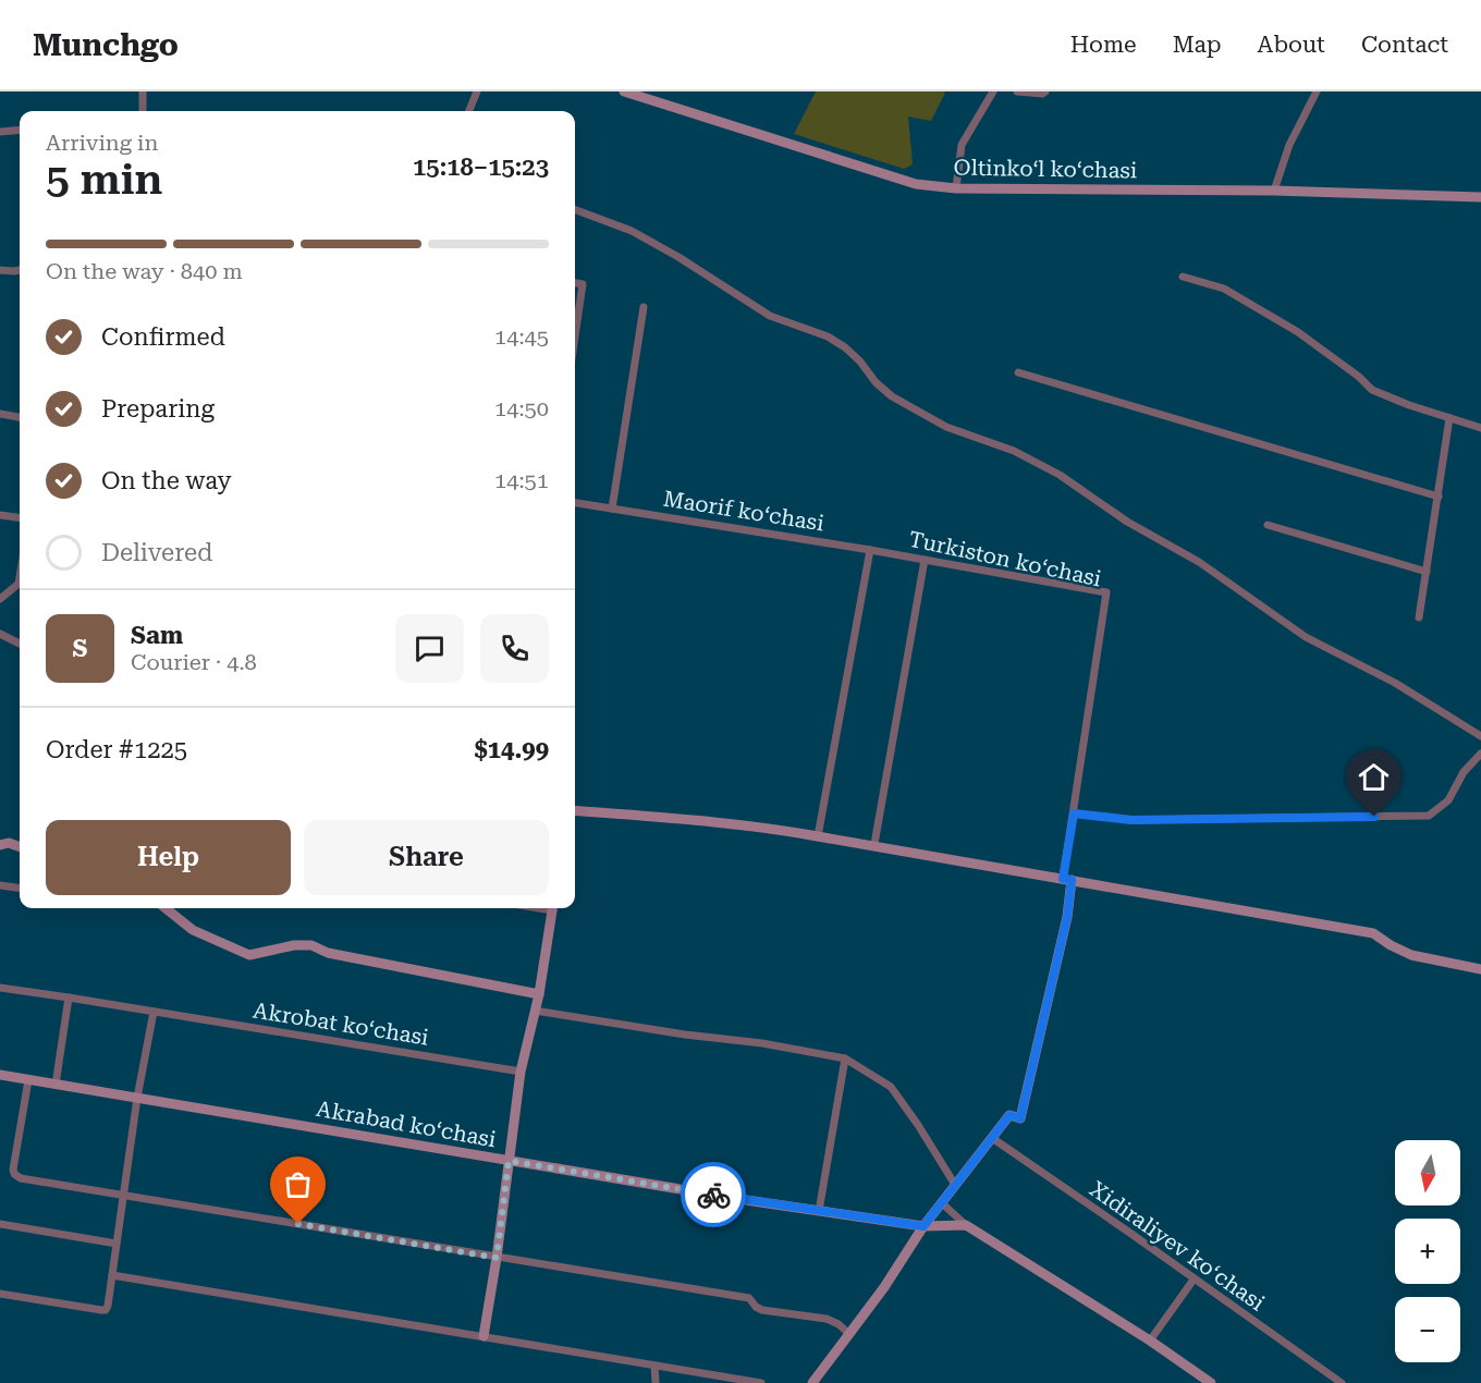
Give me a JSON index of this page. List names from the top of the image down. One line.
{"streets":{"street":["Oltinkoʻl koʻchasi","Maorif koʻchasi","Turkiston koʻchasi","Akrobat koʻchasi","Akrabad koʻchasi","Xidiraliyev koʻchasi"]},"crossings":[["Maorif koʻchasi","Turkiston koʻchasi"]],"north":"bottom","page":{"header":"Munchgo","nav":["Home","Map","About","Contact"],"heading":["5 min","Arriving in","15:18–15:23"],"panel":["Sam","Courier · 4.8","Order #1225","$14.99"],"bar":"On the way · 840 m","list":[["Confirmed","14:45"],["Preparing","14:50"],["On the way","14:51"],"Delivered"],"round":"S","buttons":["Help","Share"],"map_buttons":["+","−"]}}
